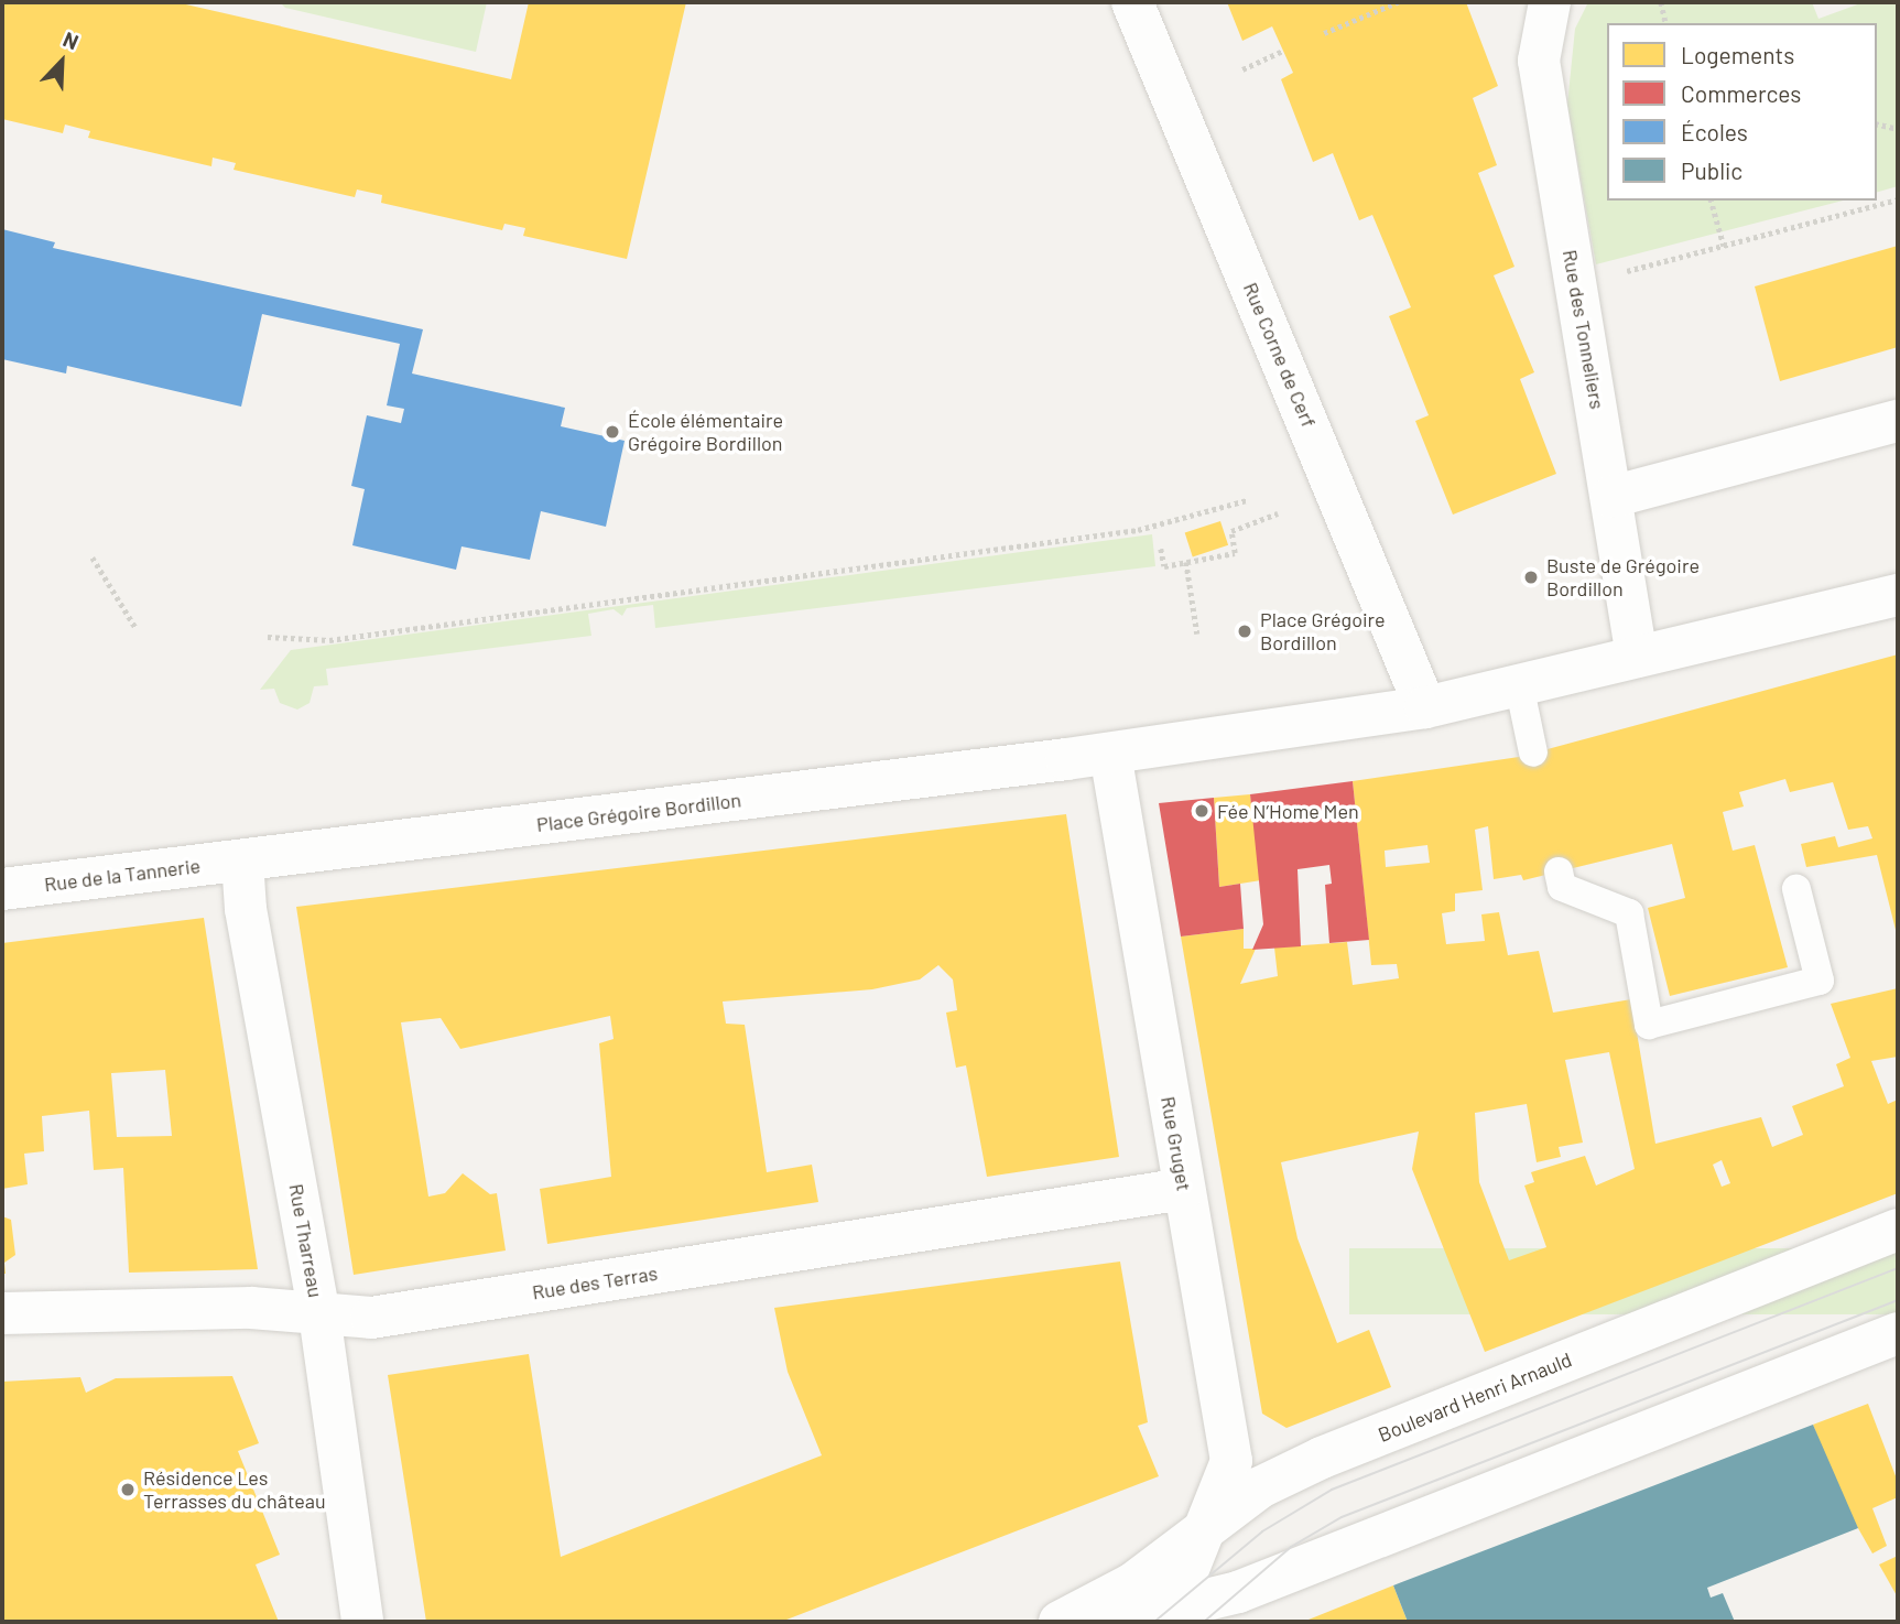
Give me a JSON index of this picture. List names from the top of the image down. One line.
{"streets":{"street":["Rue des Tonneliers","Rue Corne de Cerf","Place Grégoire Bordillon","Rue de la Tannerie","Rue Gruget","Rue Tharreau","Rue des Terras","Boulevard Henri Arnauld"]},"crossings":[["Rue des Tonneliers","Place Grégoire Bordillon"],["Rue Corne de Cerf","Place Grégoire Bordillon"],["Place Grégoire Bordillon","Rue de la Tannerie"],["Place Grégoire Bordillon","Rue Gruget"],["Place Grégoire Bordillon","Rue Tharreau"],["Rue de la Tannerie","Rue Tharreau"],["Rue Gruget","Rue des Terras"],["Rue Gruget","Boulevard Henri Arnauld"],["Rue Tharreau","Rue des Terras"]],"places":["École élémentaire Grégoire Bordillon","Buste de Grégoire Bordillon","Place Grégoire Bordillon","Fée N’Home Men","Résidence Les Terrasses du château"],"legend":["Logements","Commerces","Écoles","Public"],"north":"top right"}
